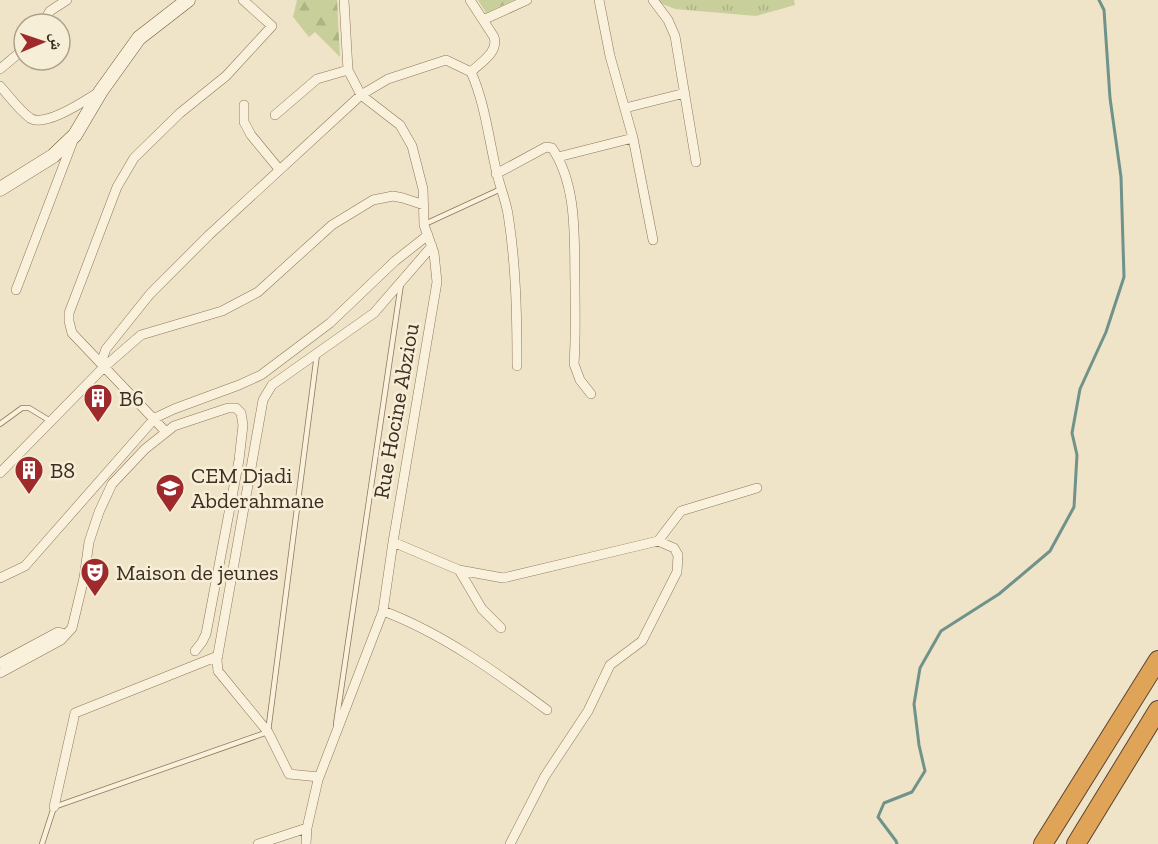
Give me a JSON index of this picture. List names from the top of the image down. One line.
{"streets":{"street":["Rue Hocine Abziou"]},"places":{"building":["B6","B8"],"school or university":["CEM Djadi Abderahmane"],"theatre":["Maison de jeunes"]},"north":"right"}
